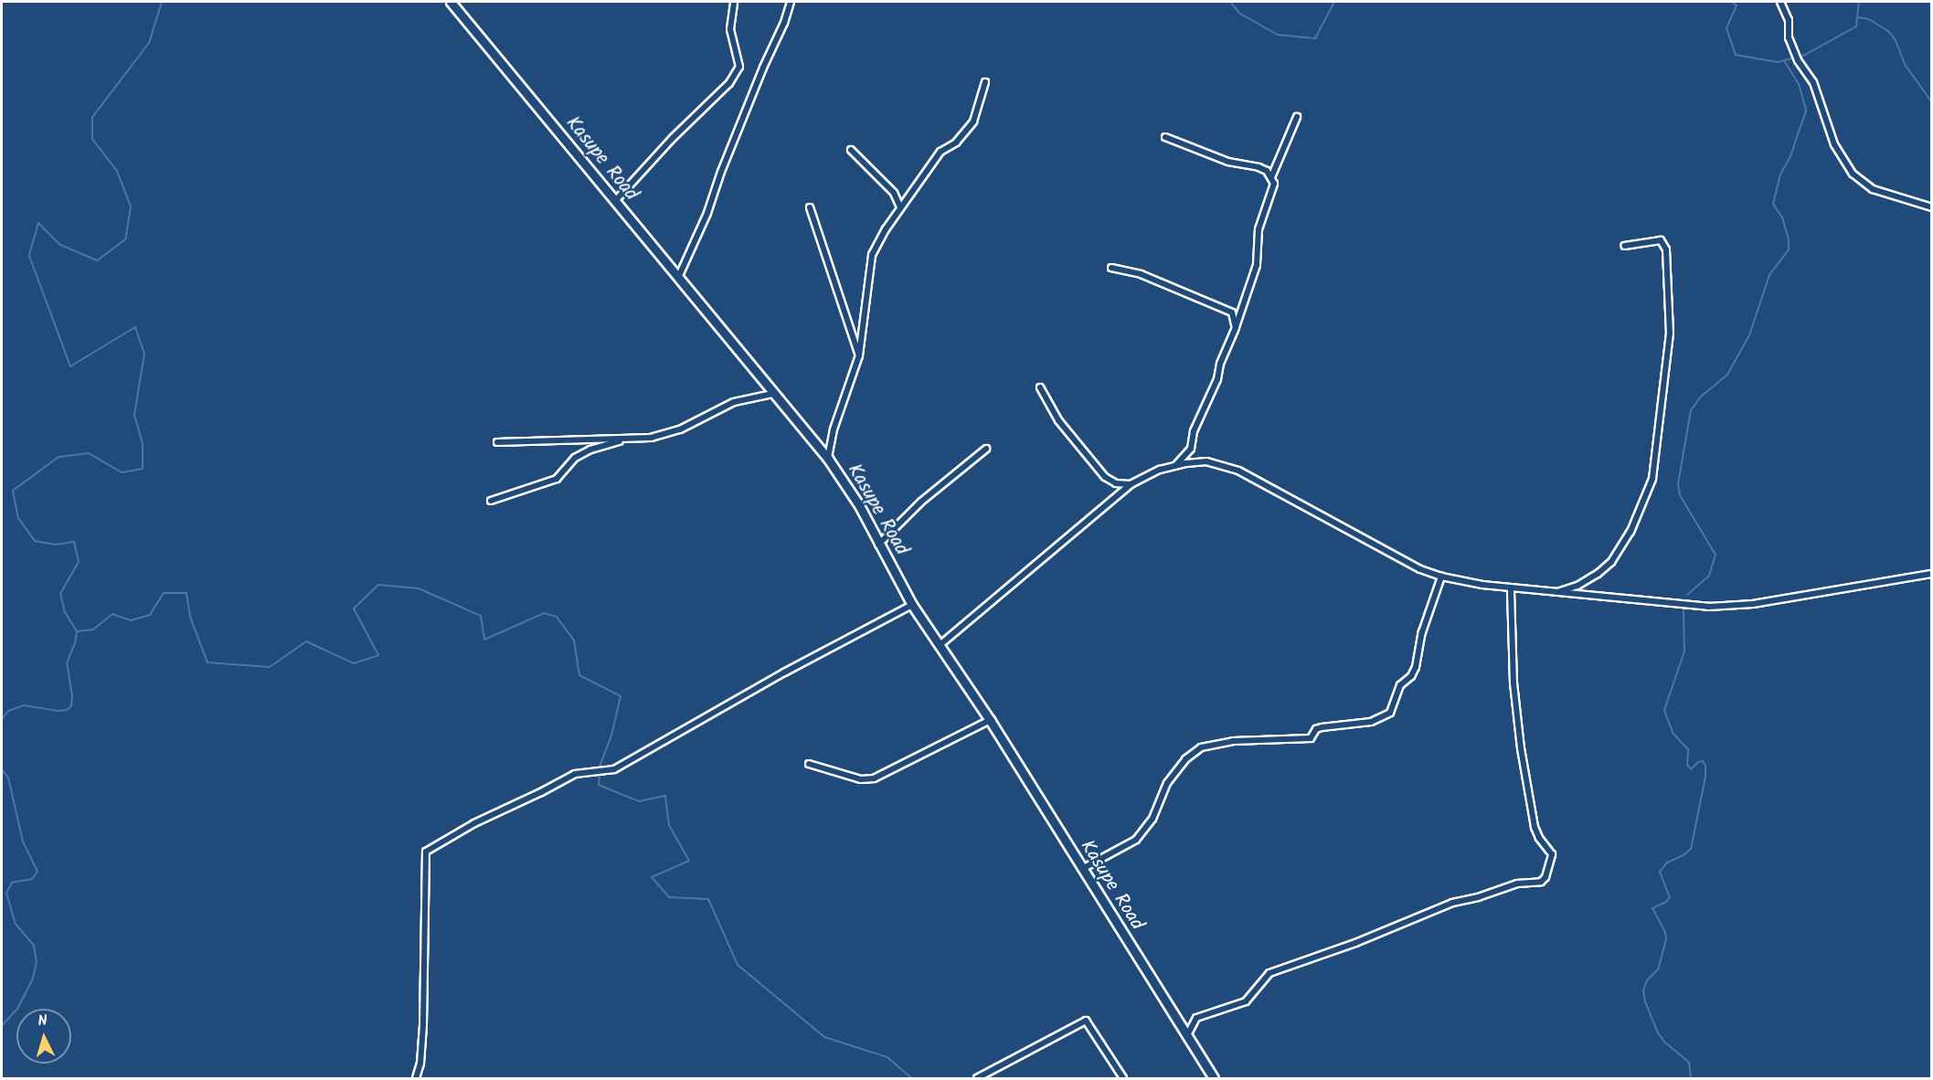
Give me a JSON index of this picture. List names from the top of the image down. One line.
{"streets":{"street":["Kasupe Road"]},"north":"top"}
